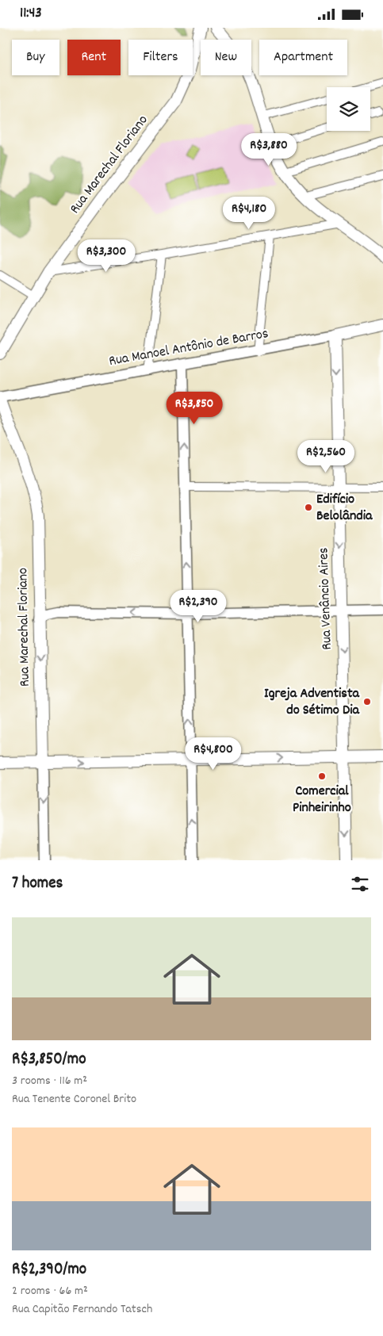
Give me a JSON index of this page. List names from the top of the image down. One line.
{"streets":{"main road":["Rua Marechal Floriano","Rua Manoel Antônio de Barros","Rua Venâncio Aires"]},"crossings":[["Rua Manoel Antônio de Barros","Rua Venâncio Aires"]],"one_way":["Rua Venâncio Aires"],"places":["Edifício Belolândia","Igreja Adventista do Sétimo Dia","Comercial Pinheirinho"],"page":{"status":"11:43","chip":["Buy","Rent","Filters","New","Apartment"],"price":["R$3,880","R$4,180","R$3,300","R$3,850","R$2,560","R$2,390","R$4,800"],"heading":"7 homes","list":[{"name":"R$3,850/mo","note":"3 rooms · 116 m² · Rua Tenente Coronel Brito"},{"name":"R$2,390/mo","note":"2 rooms · 66 m² · Rua Capitão Fernando Tatsch"}]}}
